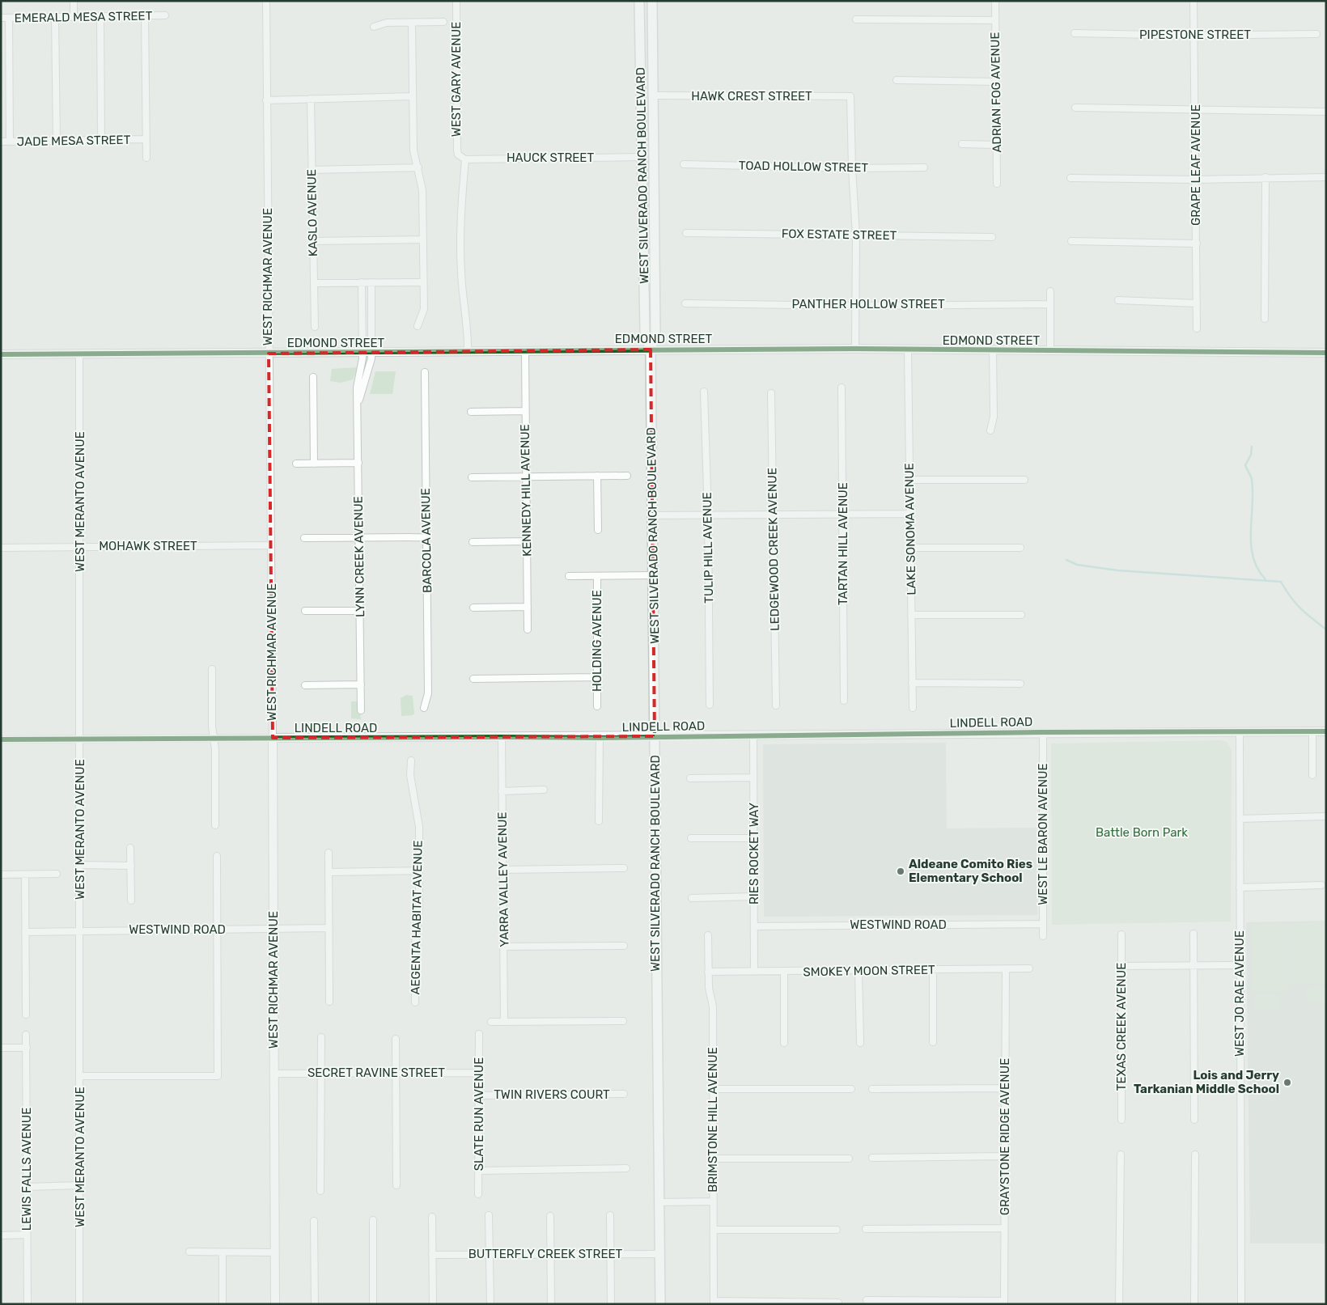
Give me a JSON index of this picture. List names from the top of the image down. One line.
{"streets":{"main road":["WEST SILVERADO RANCH BOULEVARD"],"street":["EMERALD MESA STREET","PIPESTONE STREET","WEST GARY AVENUE","ADRIAN FOG AVENUE","HAWK CREST STREET","JADE MESA STREET","HAUCK STREET","GRAPE LEAF AVENUE","TOAD HOLLOW STREET","KASLO AVENUE","FOX ESTATE STREET","WEST RICHMAR AVENUE","PANTHER HOLLOW STREET","EDMOND STREET","KENNEDY HILL AVENUE","WEST MERANTO AVENUE","LAKE SONOMA AVENUE","BARCOLA AVENUE","TARTAN HILL AVENUE","MOHAWK STREET","TULIP HILL AVENUE","LEDGEWOOD CREEK AVENUE","LYNN CREEK AVENUE","HOLDING AVENUE","LINDELL ROAD","WEST LE BARON AVENUE","RIES ROCKET WAY","YARRA VALLEY AVENUE","AEGENTA HABITAT AVENUE","WESTWIND ROAD","SMOKEY MOON STREET","WEST JO RAE AVENUE","TEXAS CREEK AVENUE","SECRET RAVINE STREET","TWIN RIVERS COURT","SLATE RUN AVENUE","BRIMSTONE HILL AVENUE","GRAYSTONE RIDGE AVENUE","LEWIS FALLS AVENUE","BUTTERFLY CREEK STREET"]},"crossings":[["PIPESTONE STREET","GRAPE LEAF AVENUE"],["WEST GARY AVENUE","HAUCK STREET"],["WEST GARY AVENUE","EDMOND STREET"],["HAWK CREST STREET","TOAD HOLLOW STREET"],["HAWK CREST STREET","WEST SILVERADO RANCH BOULEVARD"],["HAUCK STREET","WEST SILVERADO RANCH BOULEVARD"],["WEST SILVERADO RANCH BOULEVARD","EDMOND STREET"],["WEST SILVERADO RANCH BOULEVARD","LINDELL ROAD"],["WEST SILVERADO RANCH BOULEVARD","BUTTERFLY CREEK STREET"],["WEST RICHMAR AVENUE","EDMOND STREET"],["WEST RICHMAR AVENUE","MOHAWK STREET"],["WEST RICHMAR AVENUE","LINDELL ROAD"],["WEST RICHMAR AVENUE","WESTWIND ROAD"],["WEST RICHMAR AVENUE","SECRET RAVINE STREET"],["EDMOND STREET","KENNEDY HILL AVENUE"],["EDMOND STREET","WEST MERANTO AVENUE"],["EDMOND STREET","LAKE SONOMA AVENUE"],["EDMOND STREET","LYNN CREEK AVENUE"],["WEST MERANTO AVENUE","MOHAWK STREET"],["WEST MERANTO AVENUE","LINDELL ROAD"],["WEST MERANTO AVENUE","WESTWIND ROAD"],["LINDELL ROAD","WEST LE BARON AVENUE"],["LINDELL ROAD","RIES ROCKET WAY"],["LINDELL ROAD","YARRA VALLEY AVENUE"],["LINDELL ROAD","WEST JO RAE AVENUE"],["WEST LE BARON AVENUE","WESTWIND ROAD"],["RIES ROCKET WAY","WESTWIND ROAD"],["RIES ROCKET WAY","SMOKEY MOON STREET"],["SMOKEY MOON STREET","BRIMSTONE HILL AVENUE"],["SMOKEY MOON STREET","GRAYSTONE RIDGE AVENUE"],["SECRET RAVINE STREET","SLATE RUN AVENUE"],["TWIN RIVERS COURT","SLATE RUN AVENUE"]],"parks":["Battle Born Park"],"places":["Aldeane Comito Ries Elementary School","Lois and Jerry Tarkanian Middle School"]}
